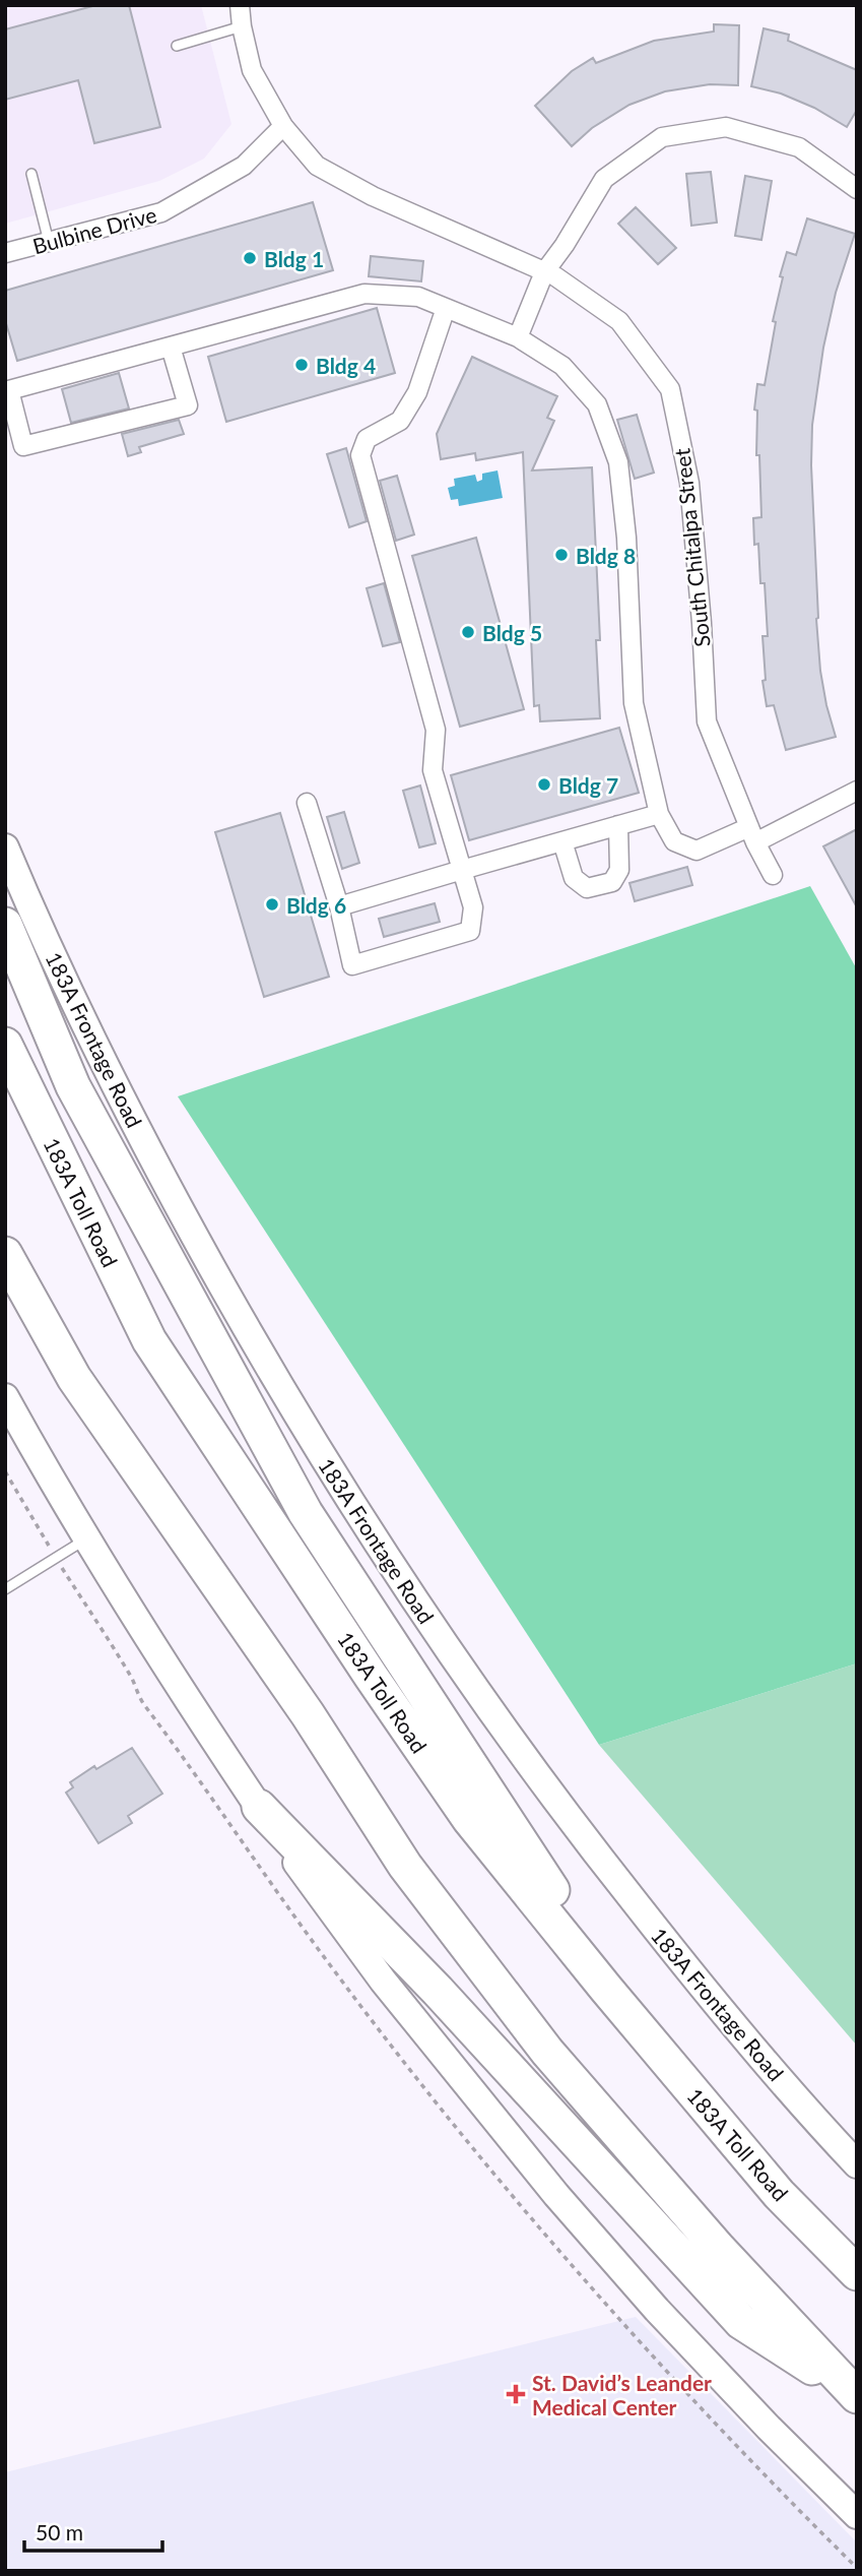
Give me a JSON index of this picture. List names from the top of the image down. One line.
{"streets":{"highway":["183A Toll Road"],"main road":["183A Frontage Road"],"street":["Bulbine Drive","South Chitalpa Street"]},"crossings":[["Bulbine Drive","South Chitalpa Street"]],"places":{"other":["Bldg 1","Bldg 4","Bldg 8","Bldg 5","Bldg 7","Bldg 6"],"health":["St. David’s Leander Medical Center"]},"scale_bar":"50 m"}
